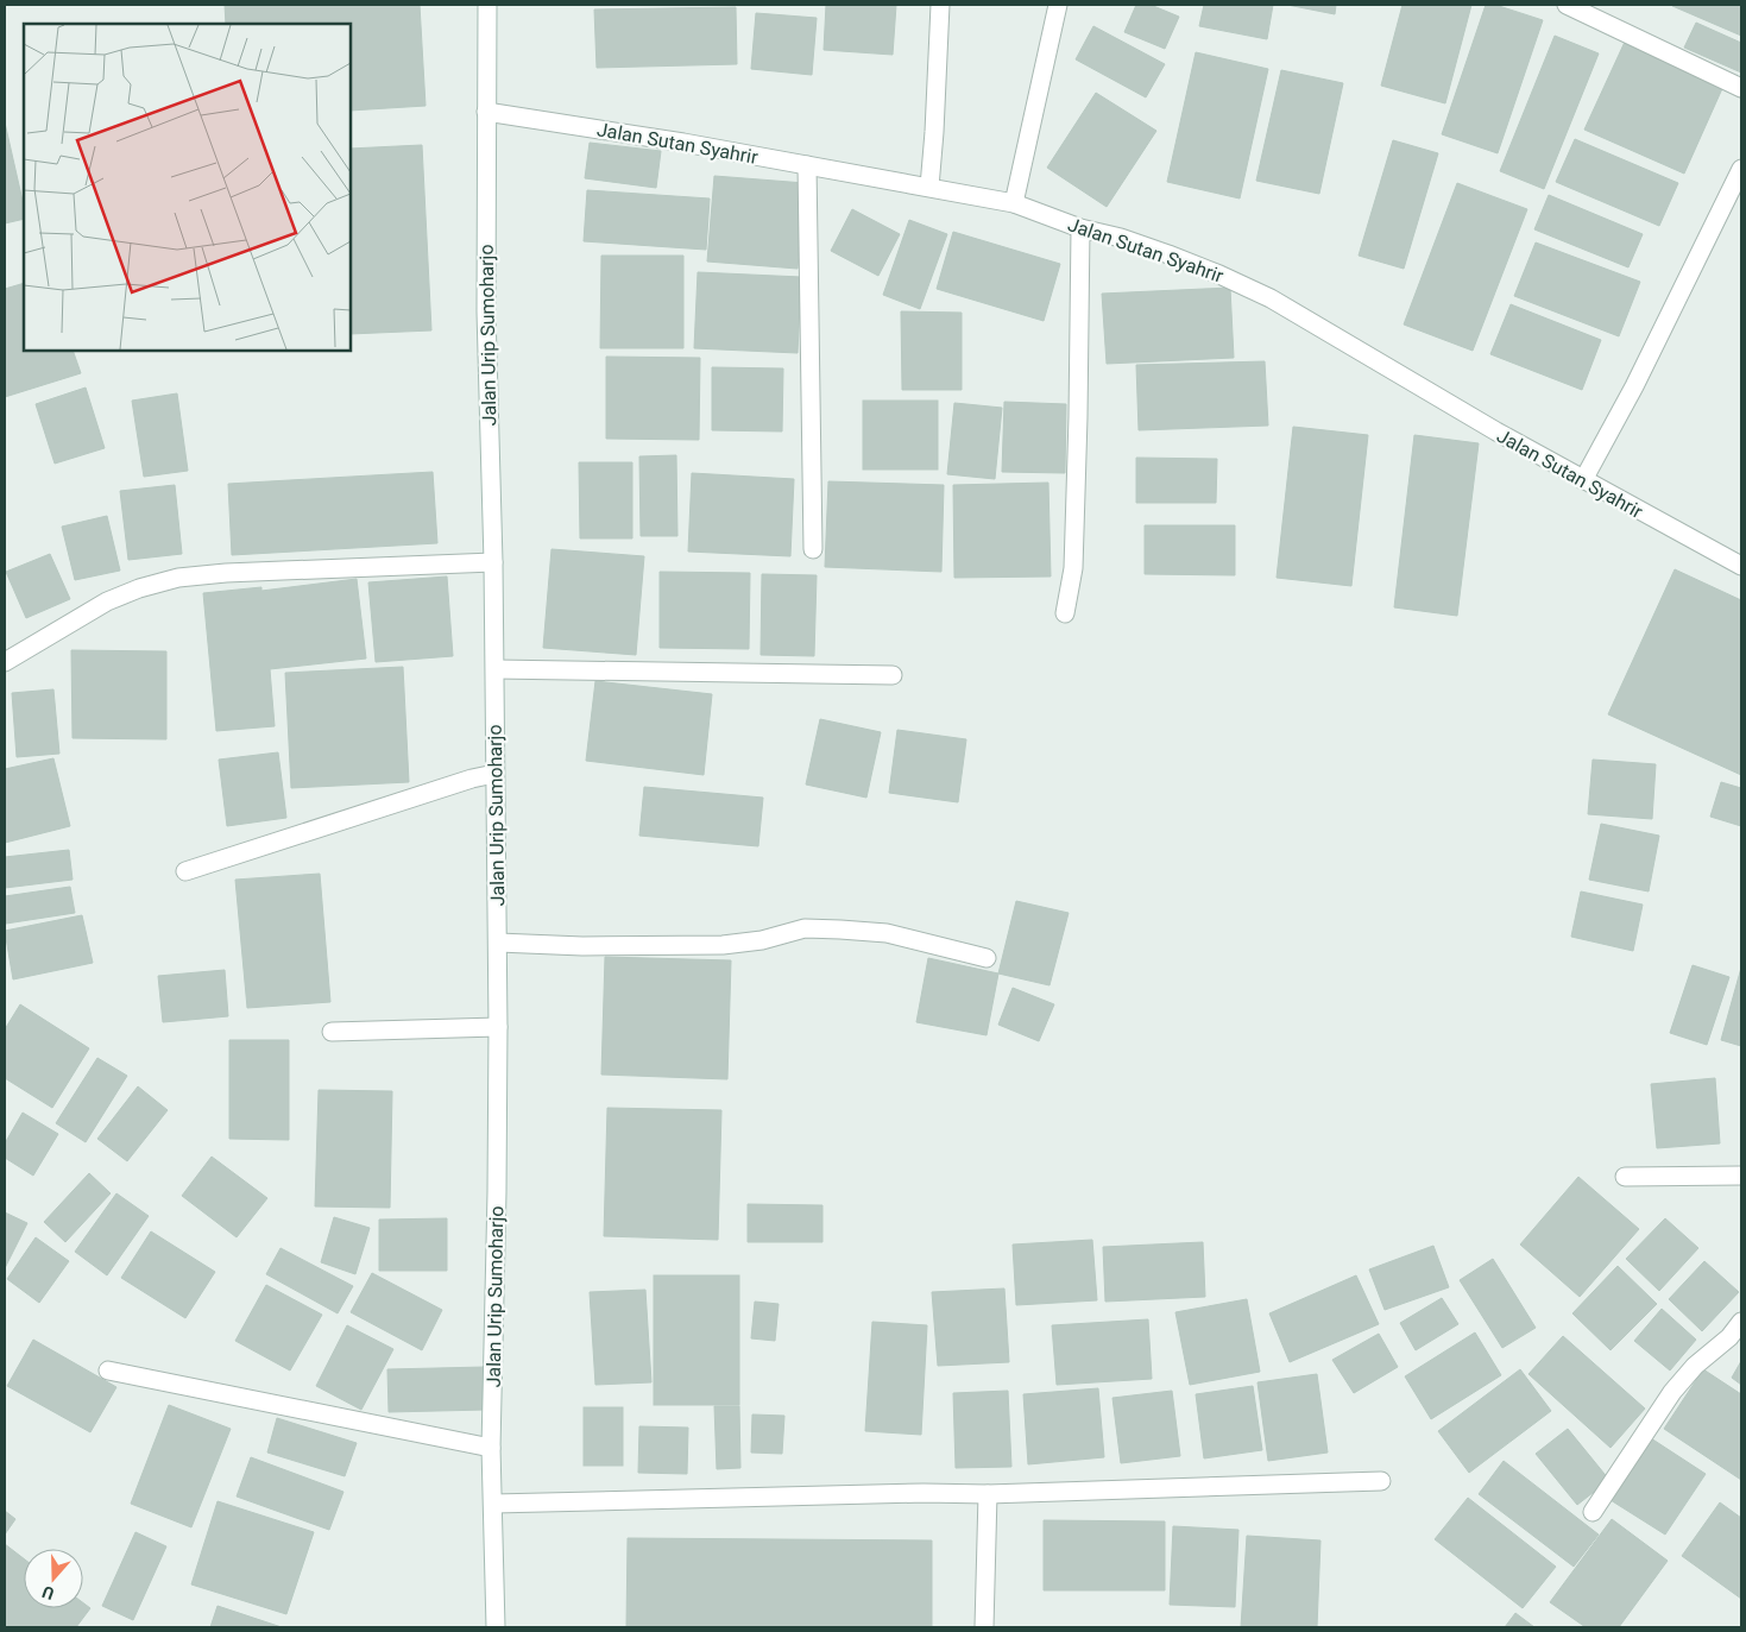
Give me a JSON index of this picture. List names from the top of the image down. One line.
{"streets":{"street":["Jalan Sutan Syahrir","Jalan Urip Sumoharjo"]},"crossings":[["Jalan Sutan Syahrir","Jalan Urip Sumoharjo"]],"north":"bottom"}
